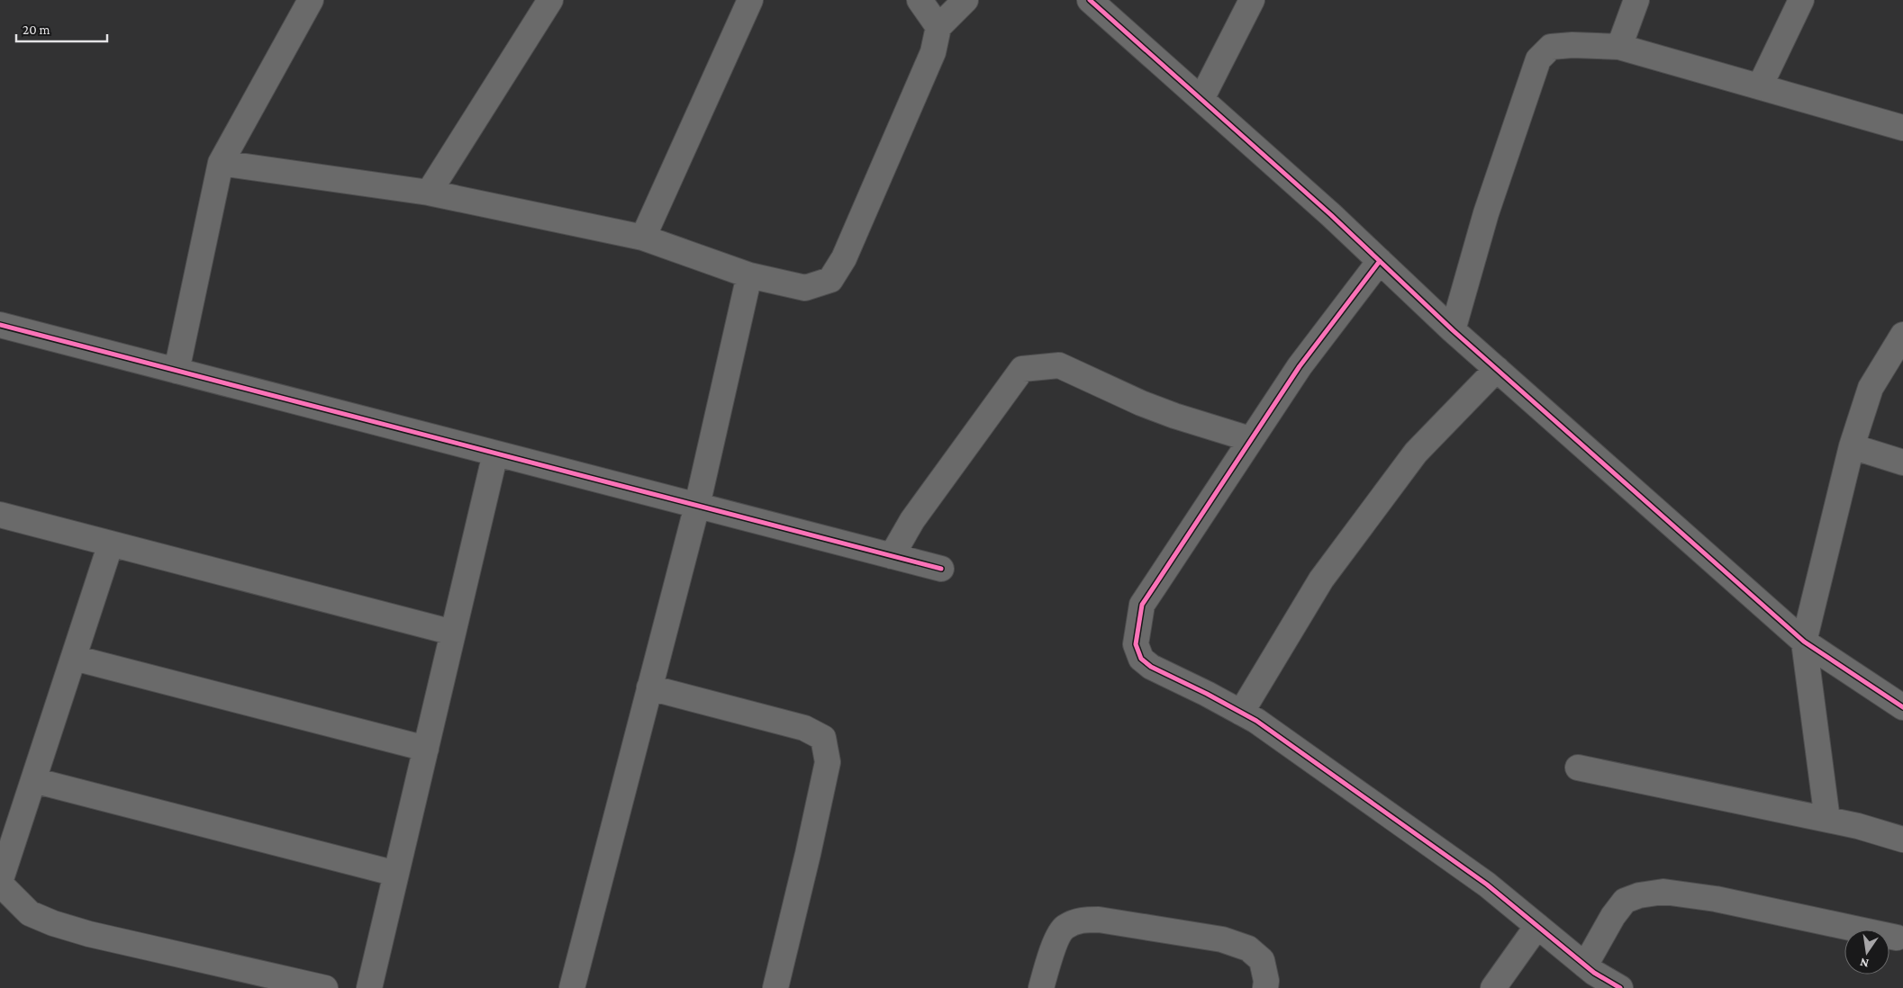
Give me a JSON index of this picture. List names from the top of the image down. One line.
{"scale_bar":"20 m","north":"bottom"}
